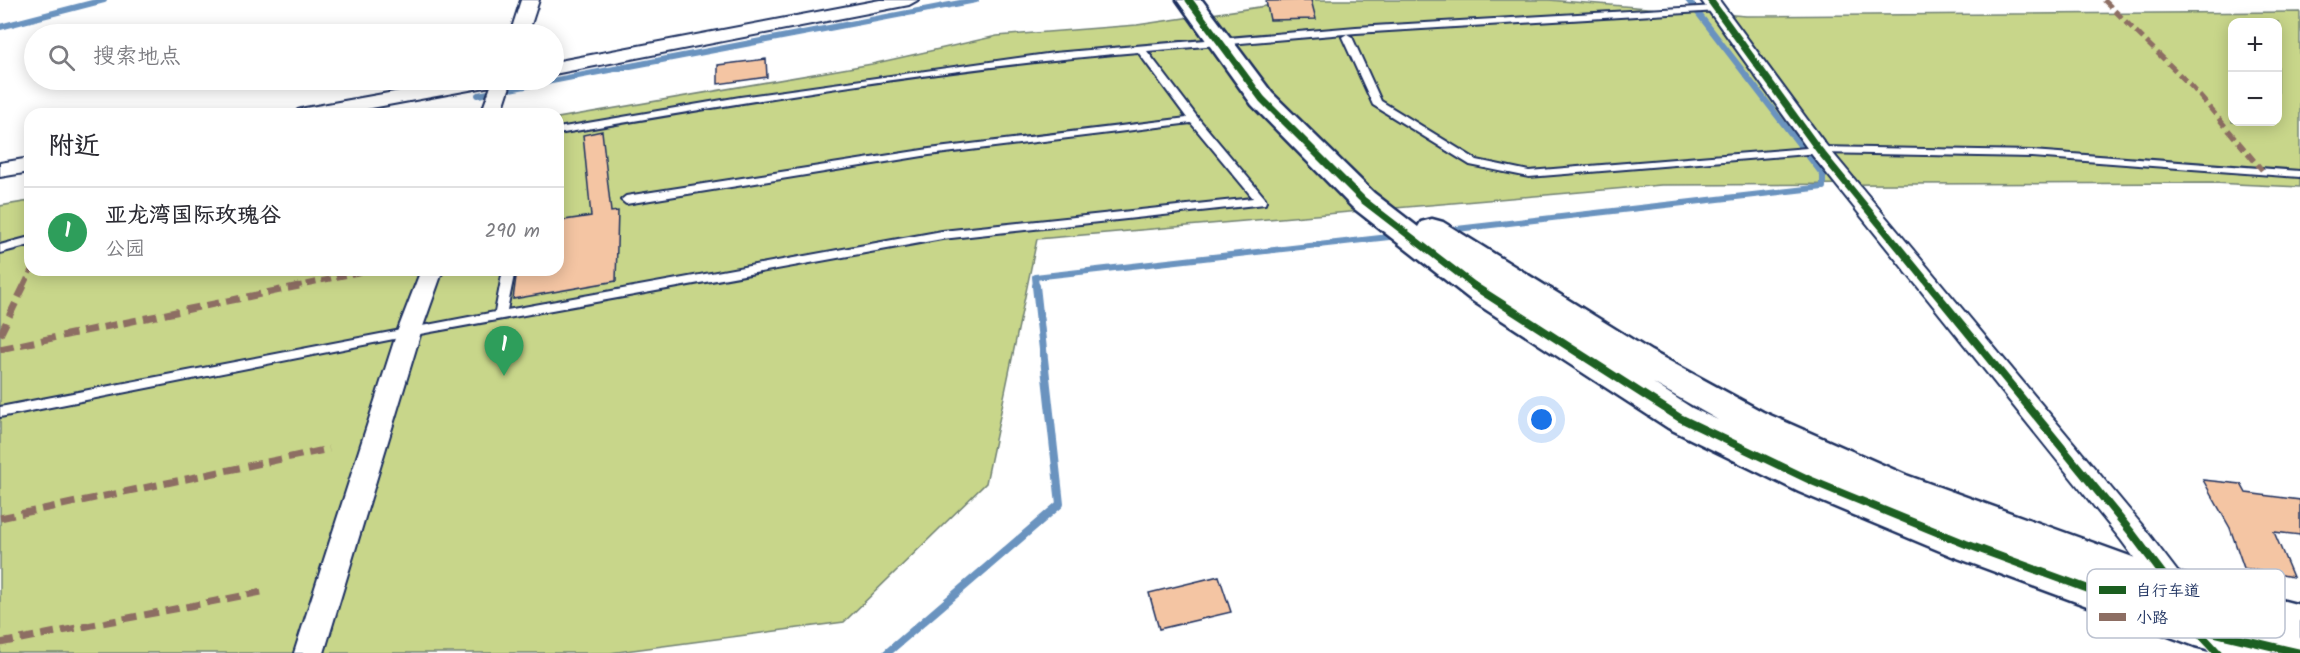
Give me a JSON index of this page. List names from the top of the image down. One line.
{"legend":["自行车道","小路"],"page":{"map_buttons":["+","−"],"search":"搜索地点","heading":"附近","list":[{"mark":"1","name":"亚龙湾国际玫瑰谷","note":"公园","value":"290 m"}],"pins":"1"}}
